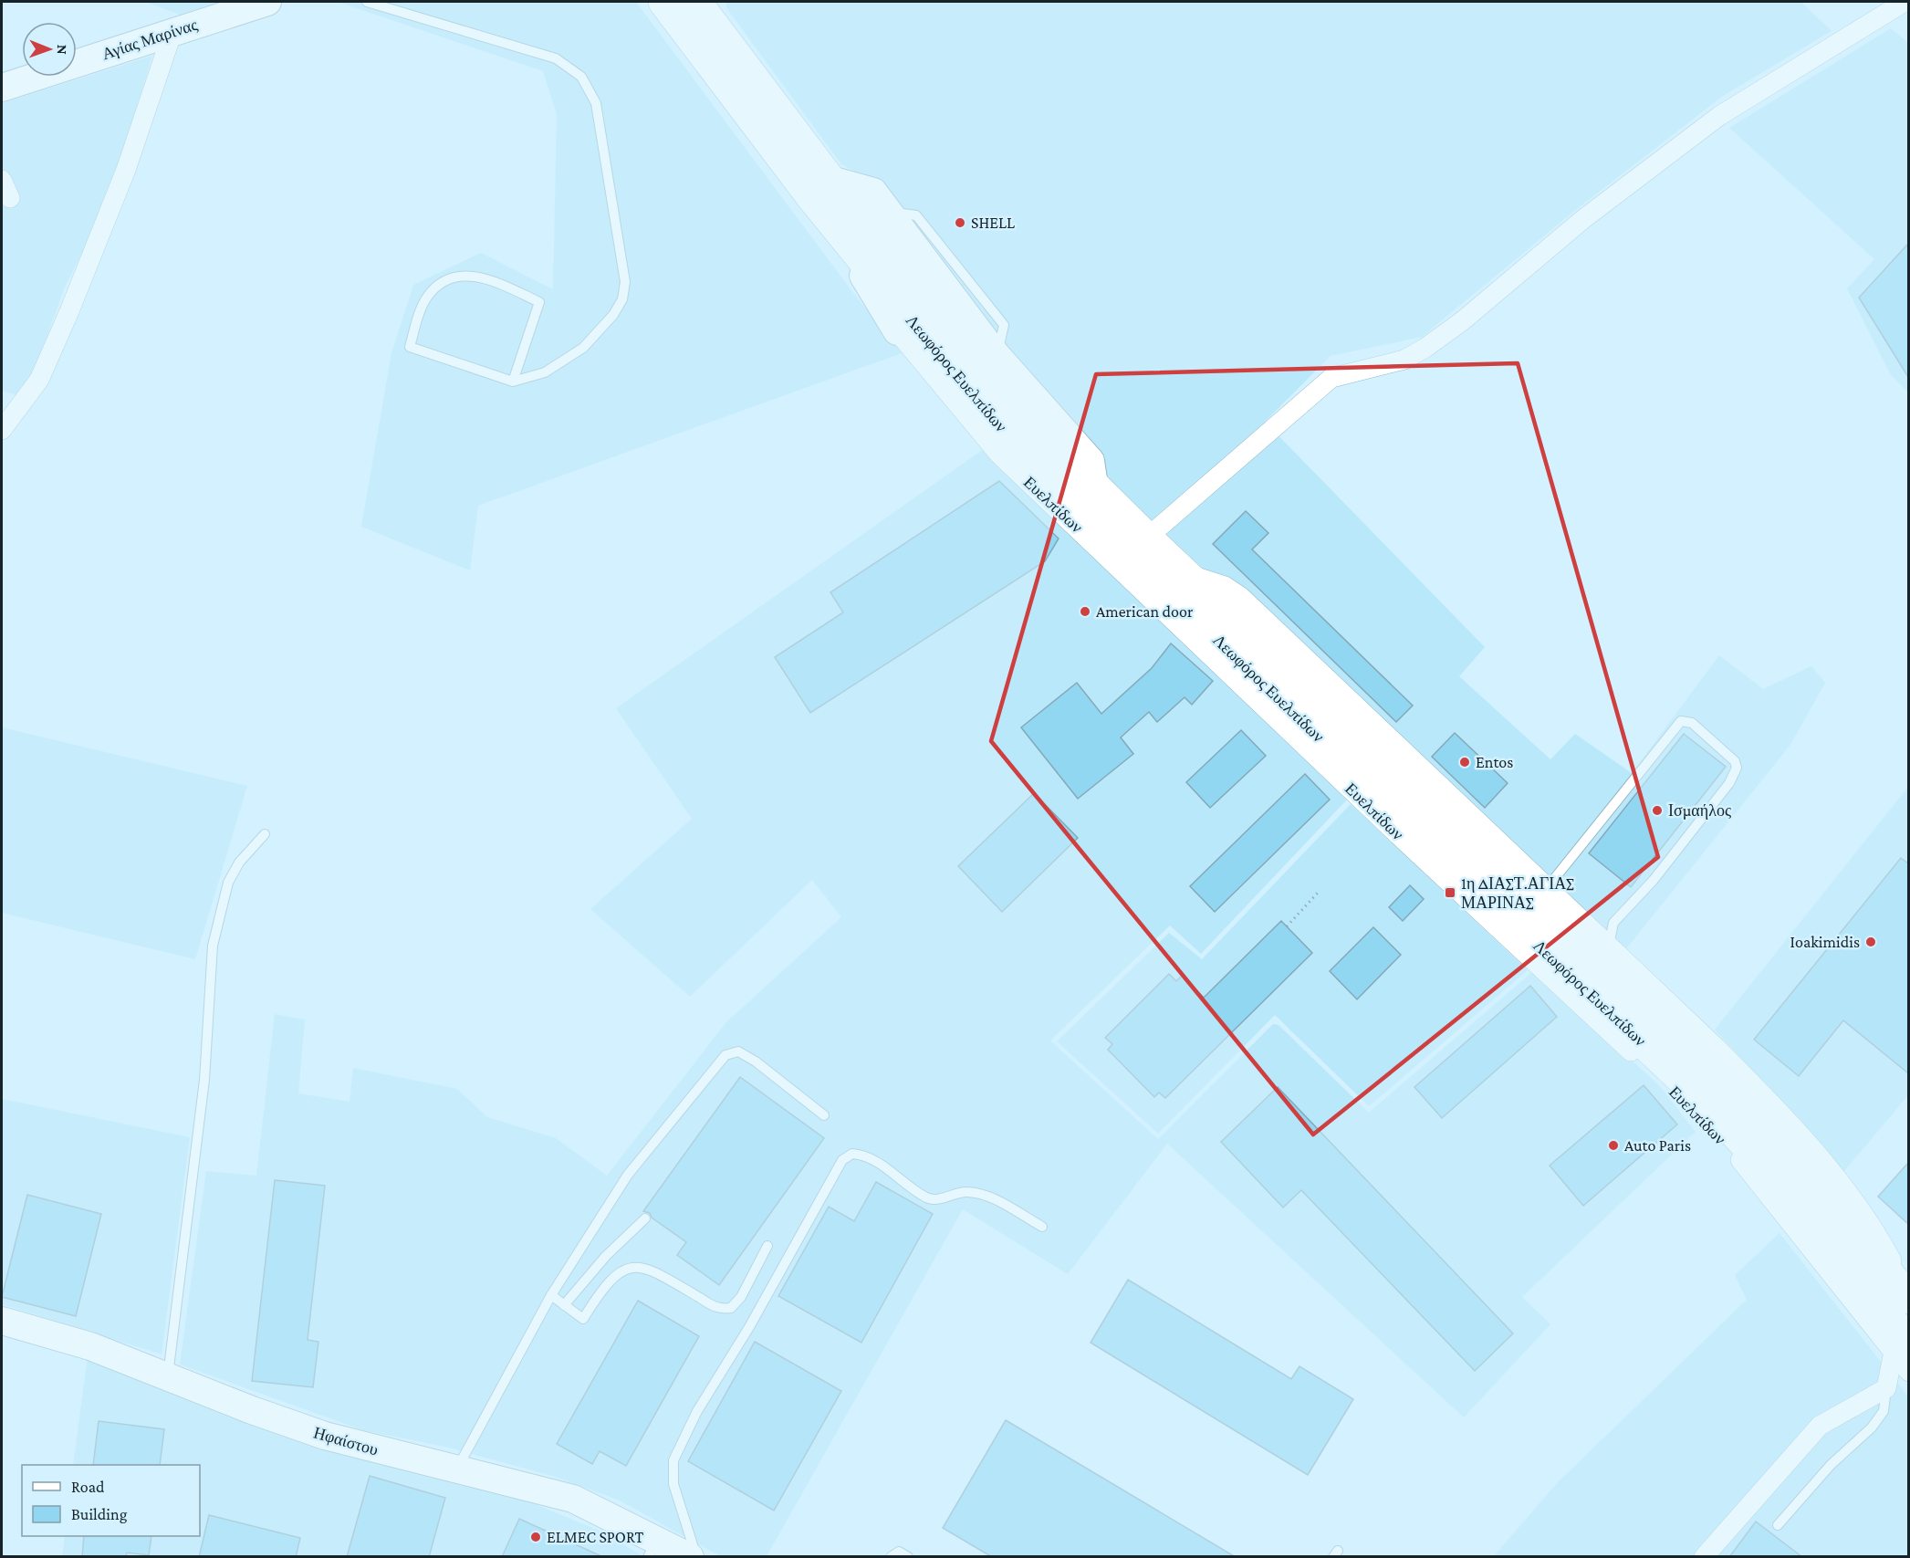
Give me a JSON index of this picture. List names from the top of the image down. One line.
{"streets":{"main road":["Λεωφόρος Ευελπίδων"],"street":["Αγίας Μαρίνας","Ηφαίστου"]},"places":{"other":["SHELL","American door","Entos","Ισμαήλος","Ioakimidis","Auto Paris","ELMEC SPORT"],"transit":["1η ΔΙΑΣΤ.ΑΓΙΑΣ ΜΑΡΙΝΑΣ"]},"legend":["Road","Building"],"north":"right"}
